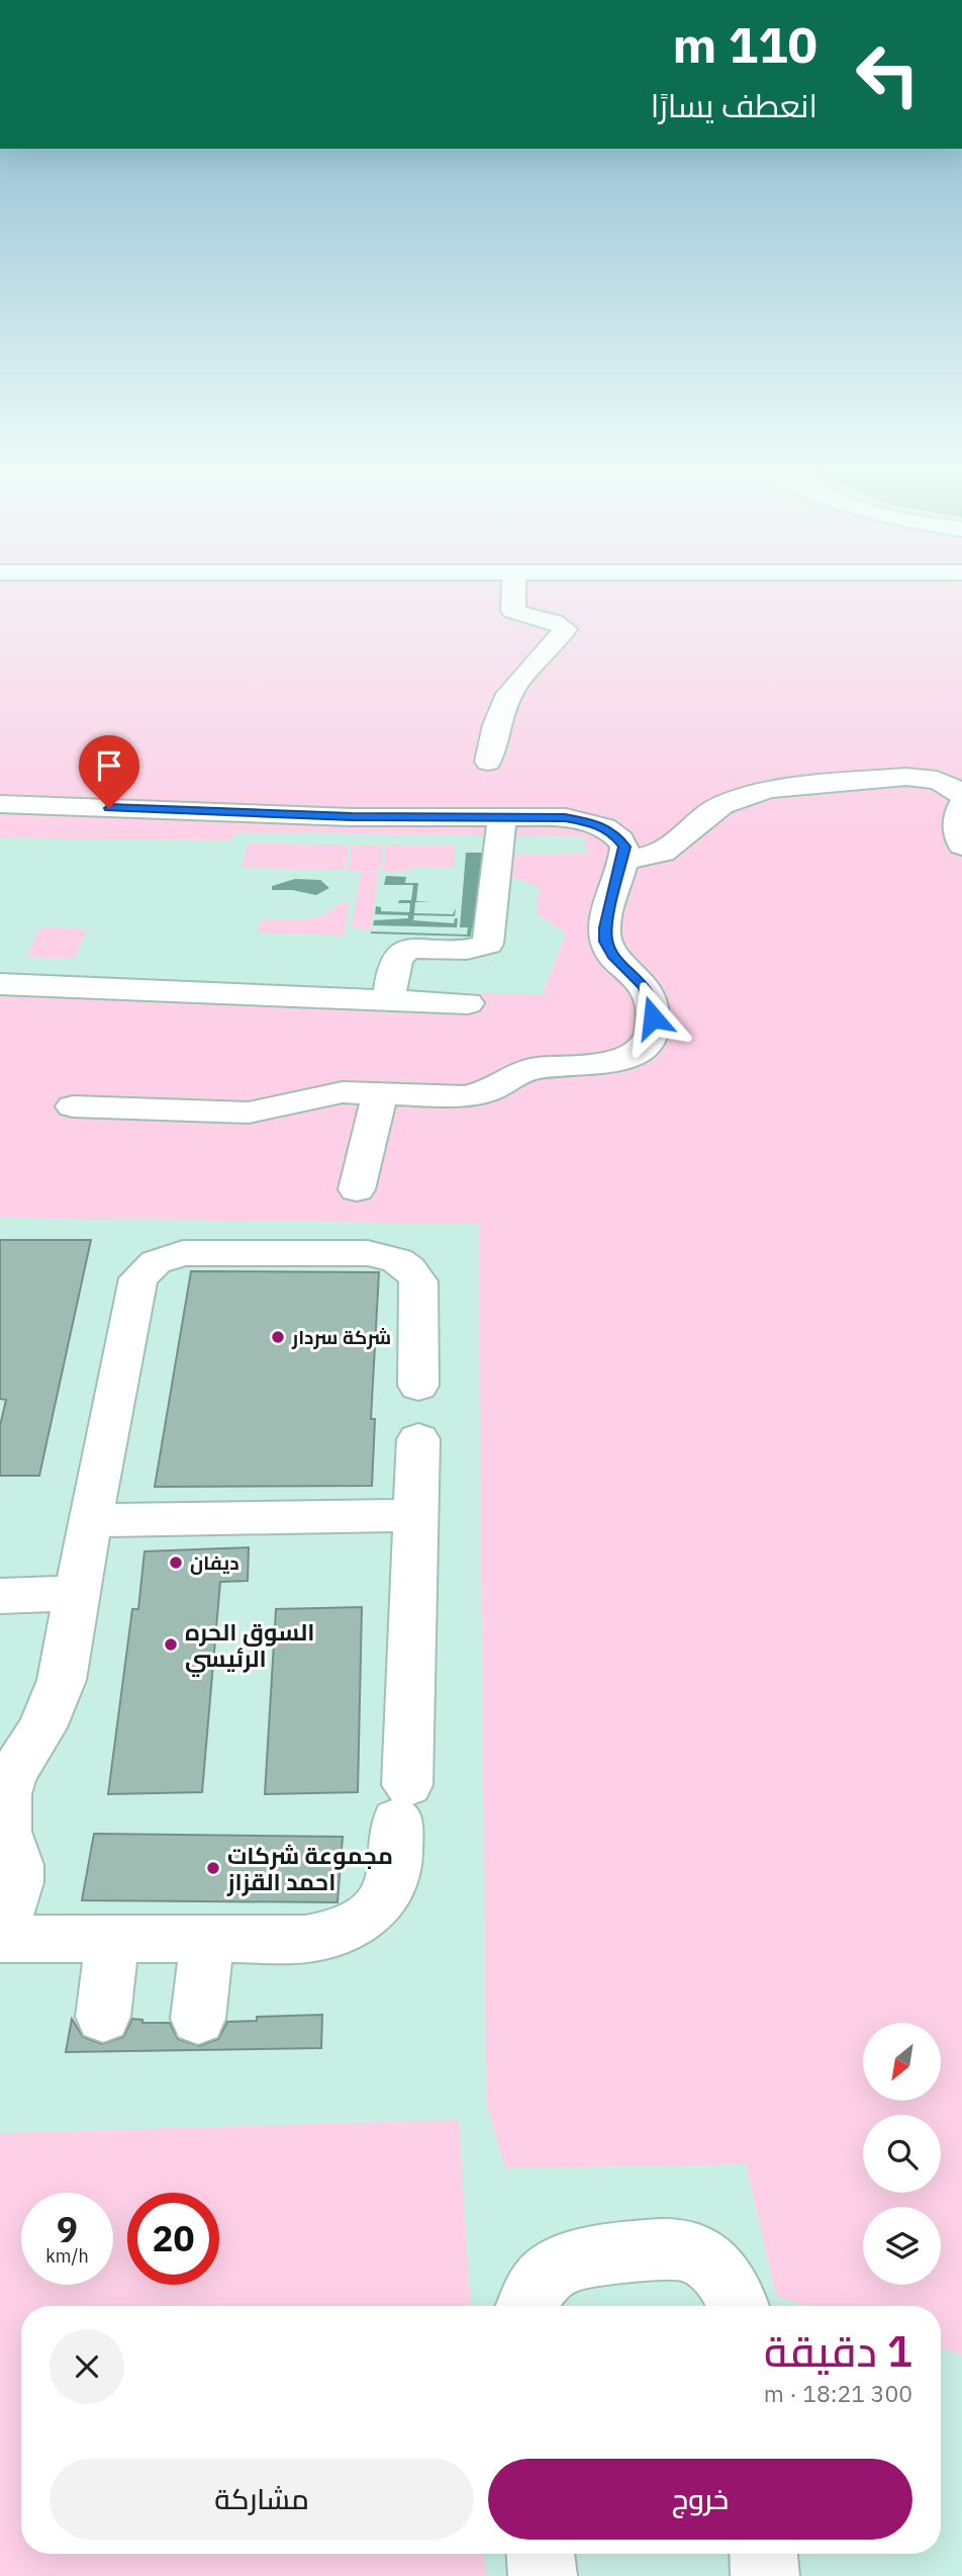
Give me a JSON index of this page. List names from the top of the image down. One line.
{"places":["شركة سردار","ديفان","السوق الحره الرئيسي","مجموعة شركات احمد القزاز"],"north":"bottom left","page":{"turn":["110 m","انعطف يسارًا"],"speed":"9 km/h","limit":"20","heading":["1 دقيقة","300 m · 18:21"],"buttons":["خروج","مشاركة"]}}
